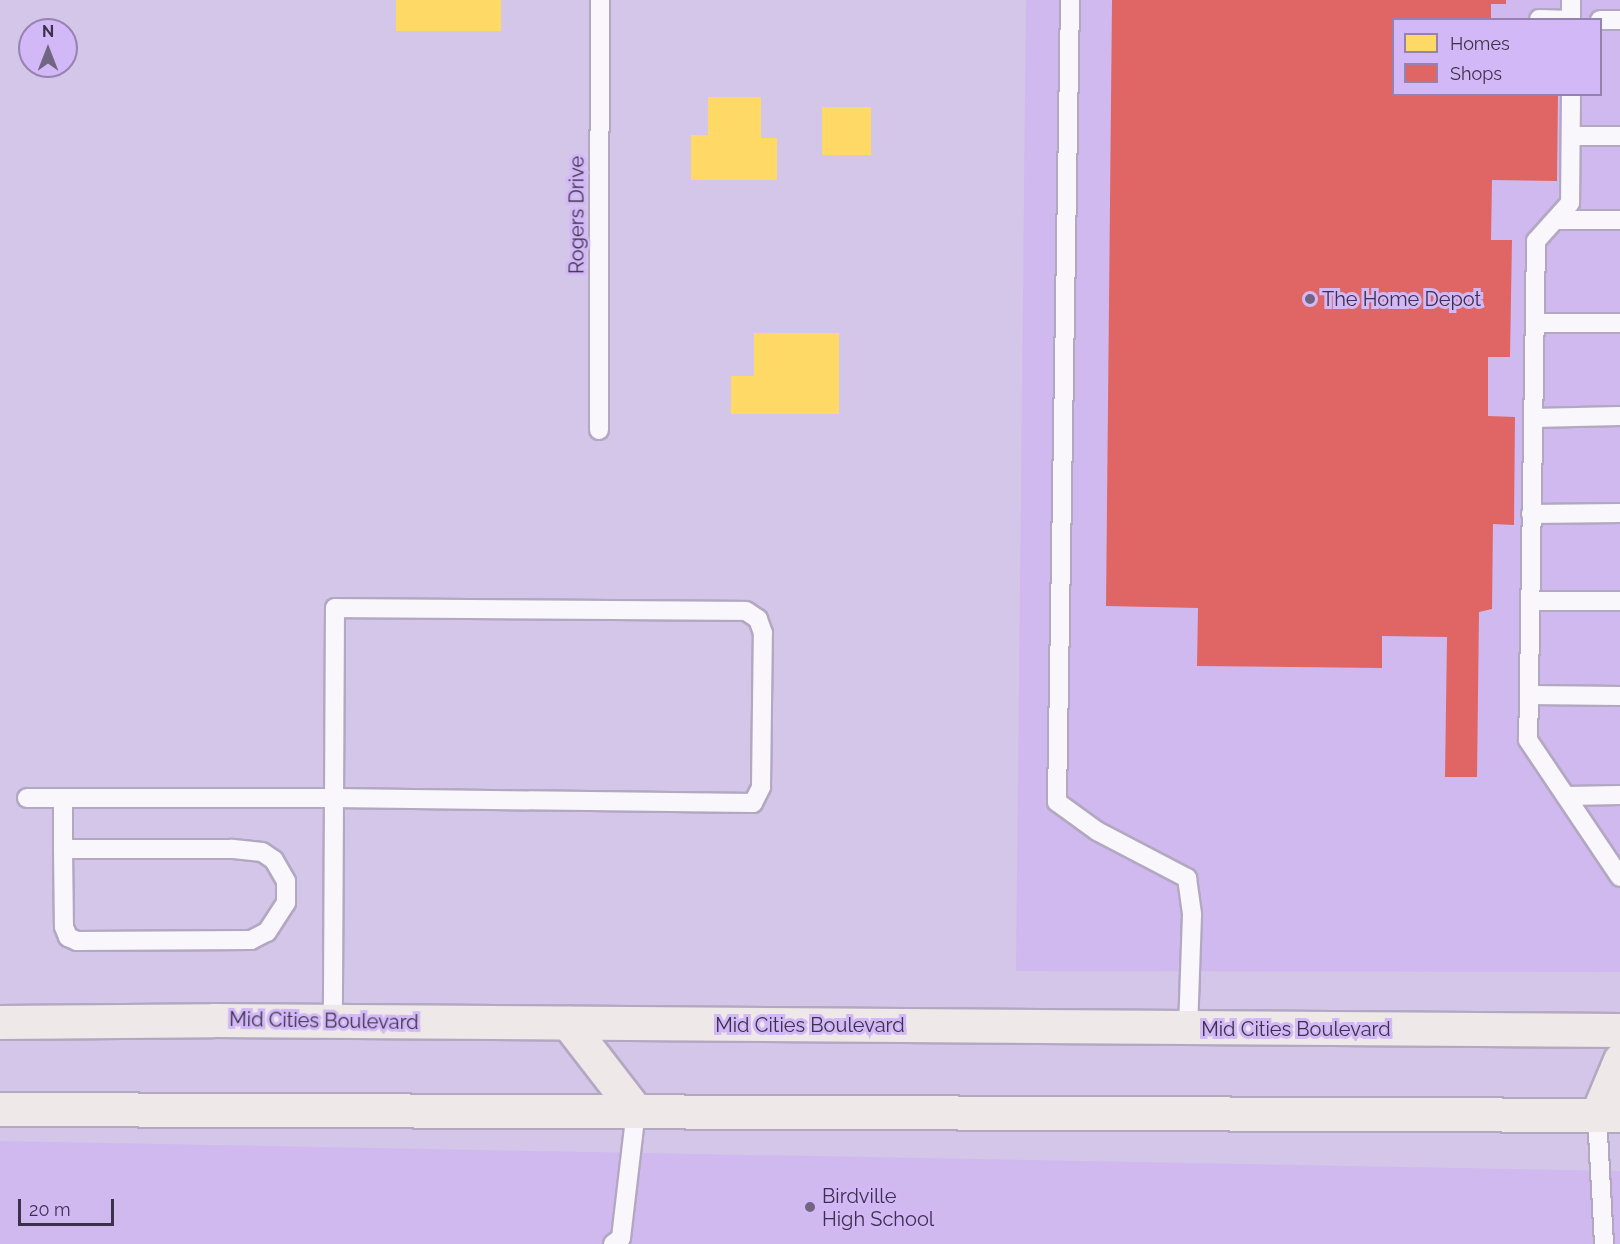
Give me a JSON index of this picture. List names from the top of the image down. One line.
{"streets":{"main road":["Mid Cities Boulevard"],"lane":["Rogers Drive"]},"places":["The Home Depot","Birdville High School"],"legend":["Homes","Shops"],"scale_bar":"20 m","north":"top"}
